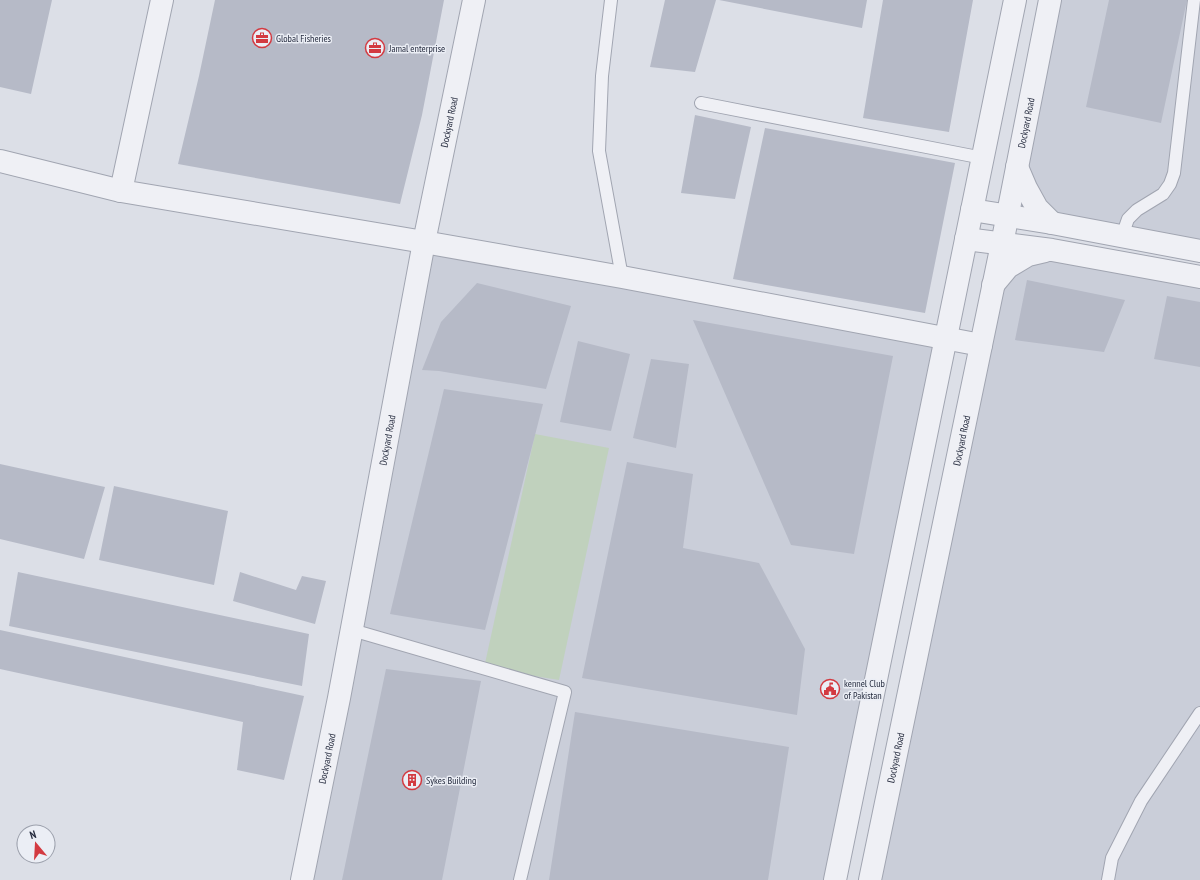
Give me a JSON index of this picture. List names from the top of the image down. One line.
{"streets":{"street":["Dockyard Road"]},"places":{"office":["Global Fisheries","Jamal enterprise"],"public building":["kennel Club of Pakistan"],"building":["Sykes Building"]},"north":"top"}
